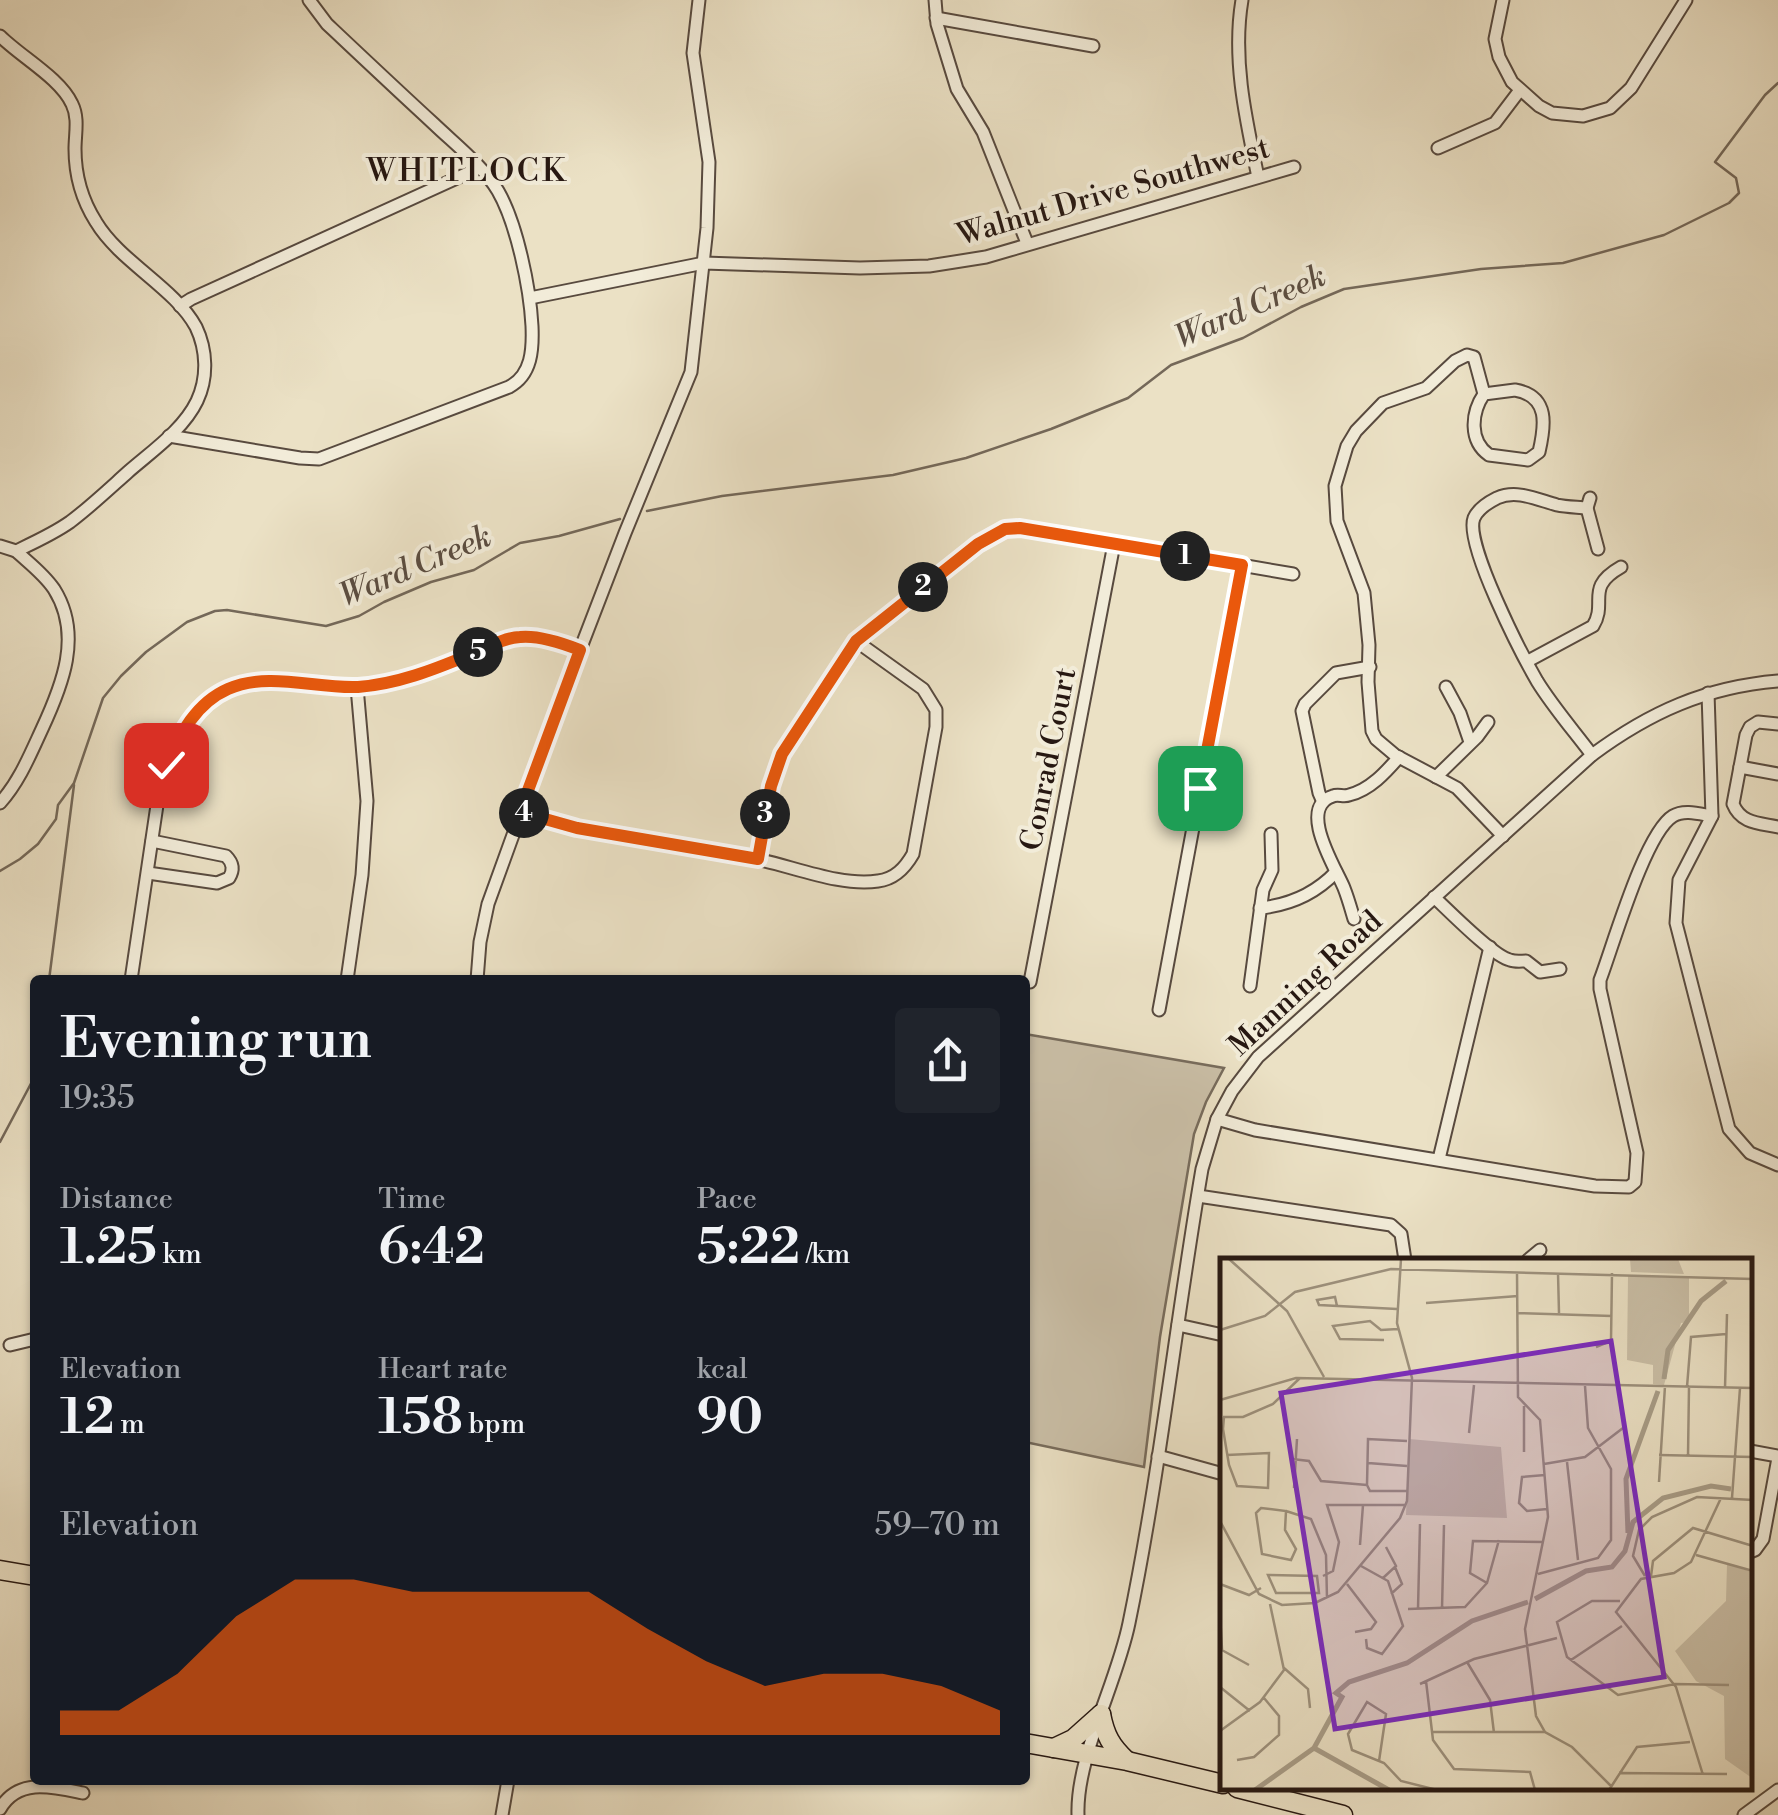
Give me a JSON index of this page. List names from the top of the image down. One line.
{"streets":{"street":["Walnut Drive Southwest","Conrad Court","Manning Road"]},"districts":["WHITLOCK"],"water":["Ward Creek"],"page":{"pins":["1","2","5","4","3"],"heading":["Evening run","19:35"],"stats":[["Distance","1.25 km"],["Time","6:42"],["Pace","5:22 /km"],["Elevation","12 m"],["Heart rate","158 bpm"],["kcal","90"]],"chart":["Elevation","59–70 m"]}}
